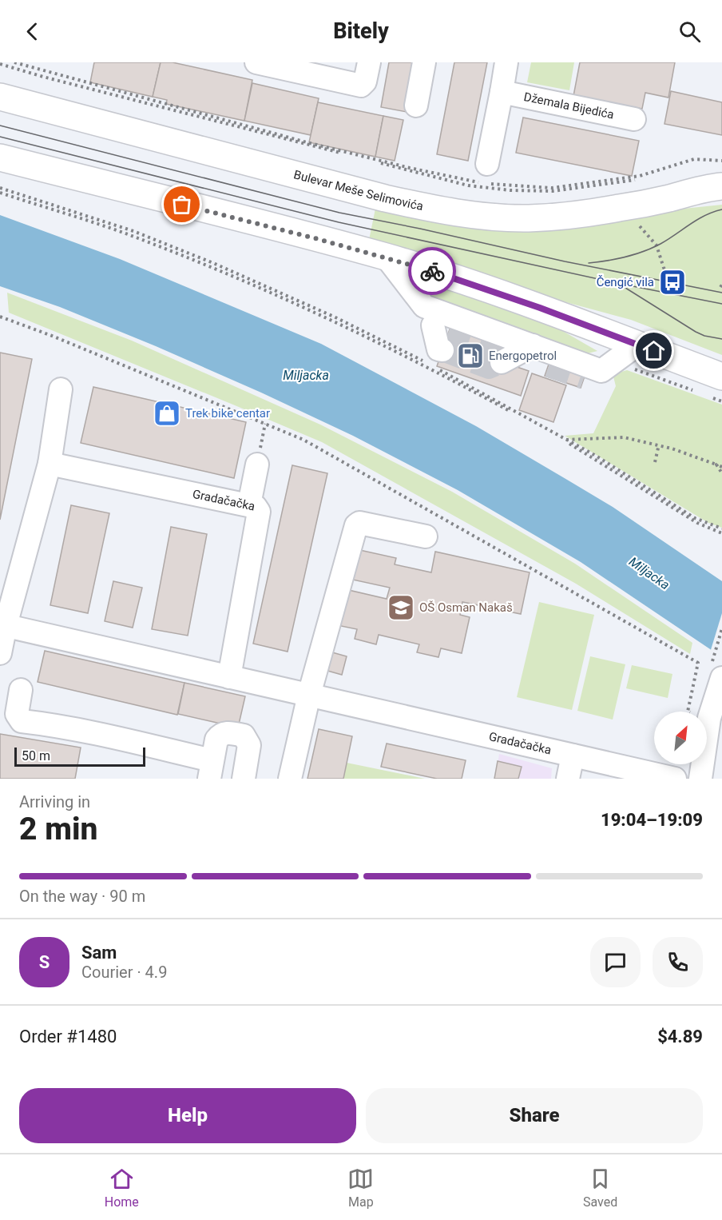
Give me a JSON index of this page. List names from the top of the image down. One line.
{"streets":{"main road":["Bulevar Meše Selimovića"],"street":["Džemala Bijedića","Gradačačka"]},"water":["Miljacka"],"places":{"bus stop":["Čengić vila"],"fuel station":["Energopetrol"],"shop":["Trek bike centar"],"school or university":["OŠ Osman Nakaš"]},"scale_bar":"50 m","north":"top right","page":{"header":"Bitely","scale":"50 m","heading":["2 min","Arriving in","19:04–19:09"],"panel":["Sam","Courier · 4.9","Order #1480","$4.89"],"bar":"On the way · 90 m","round":"S","buttons":["Help","Share"],"tabs":["Home","Map","Saved"]}}
